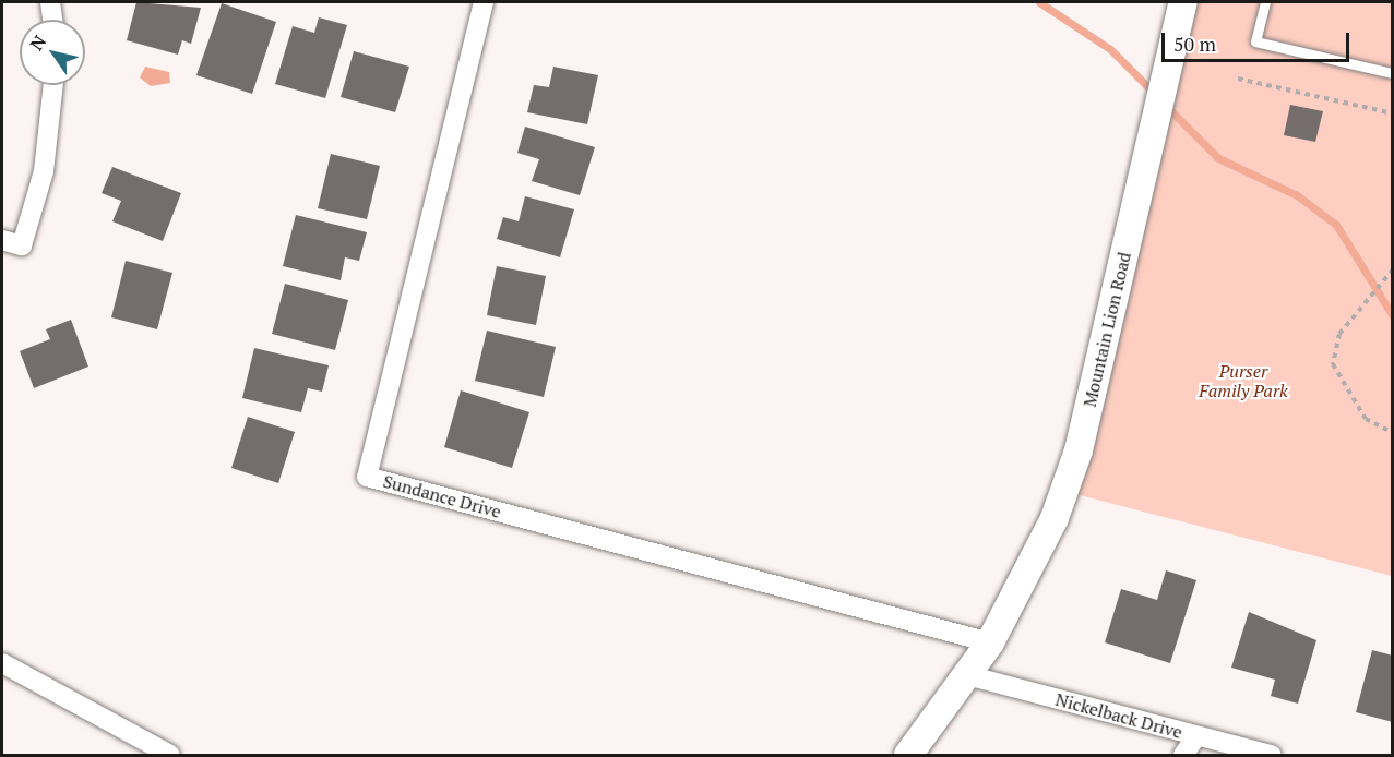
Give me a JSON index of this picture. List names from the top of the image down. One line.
{"streets":{"street":["Mountain Lion Road","Sundance Drive","Nickelback Drive"]},"crossings":[["Mountain Lion Road","Sundance Drive"],["Mountain Lion Road","Nickelback Drive"]],"parks":["Purser Family Park"],"scale_bar":"50 m","north":"top left"}
